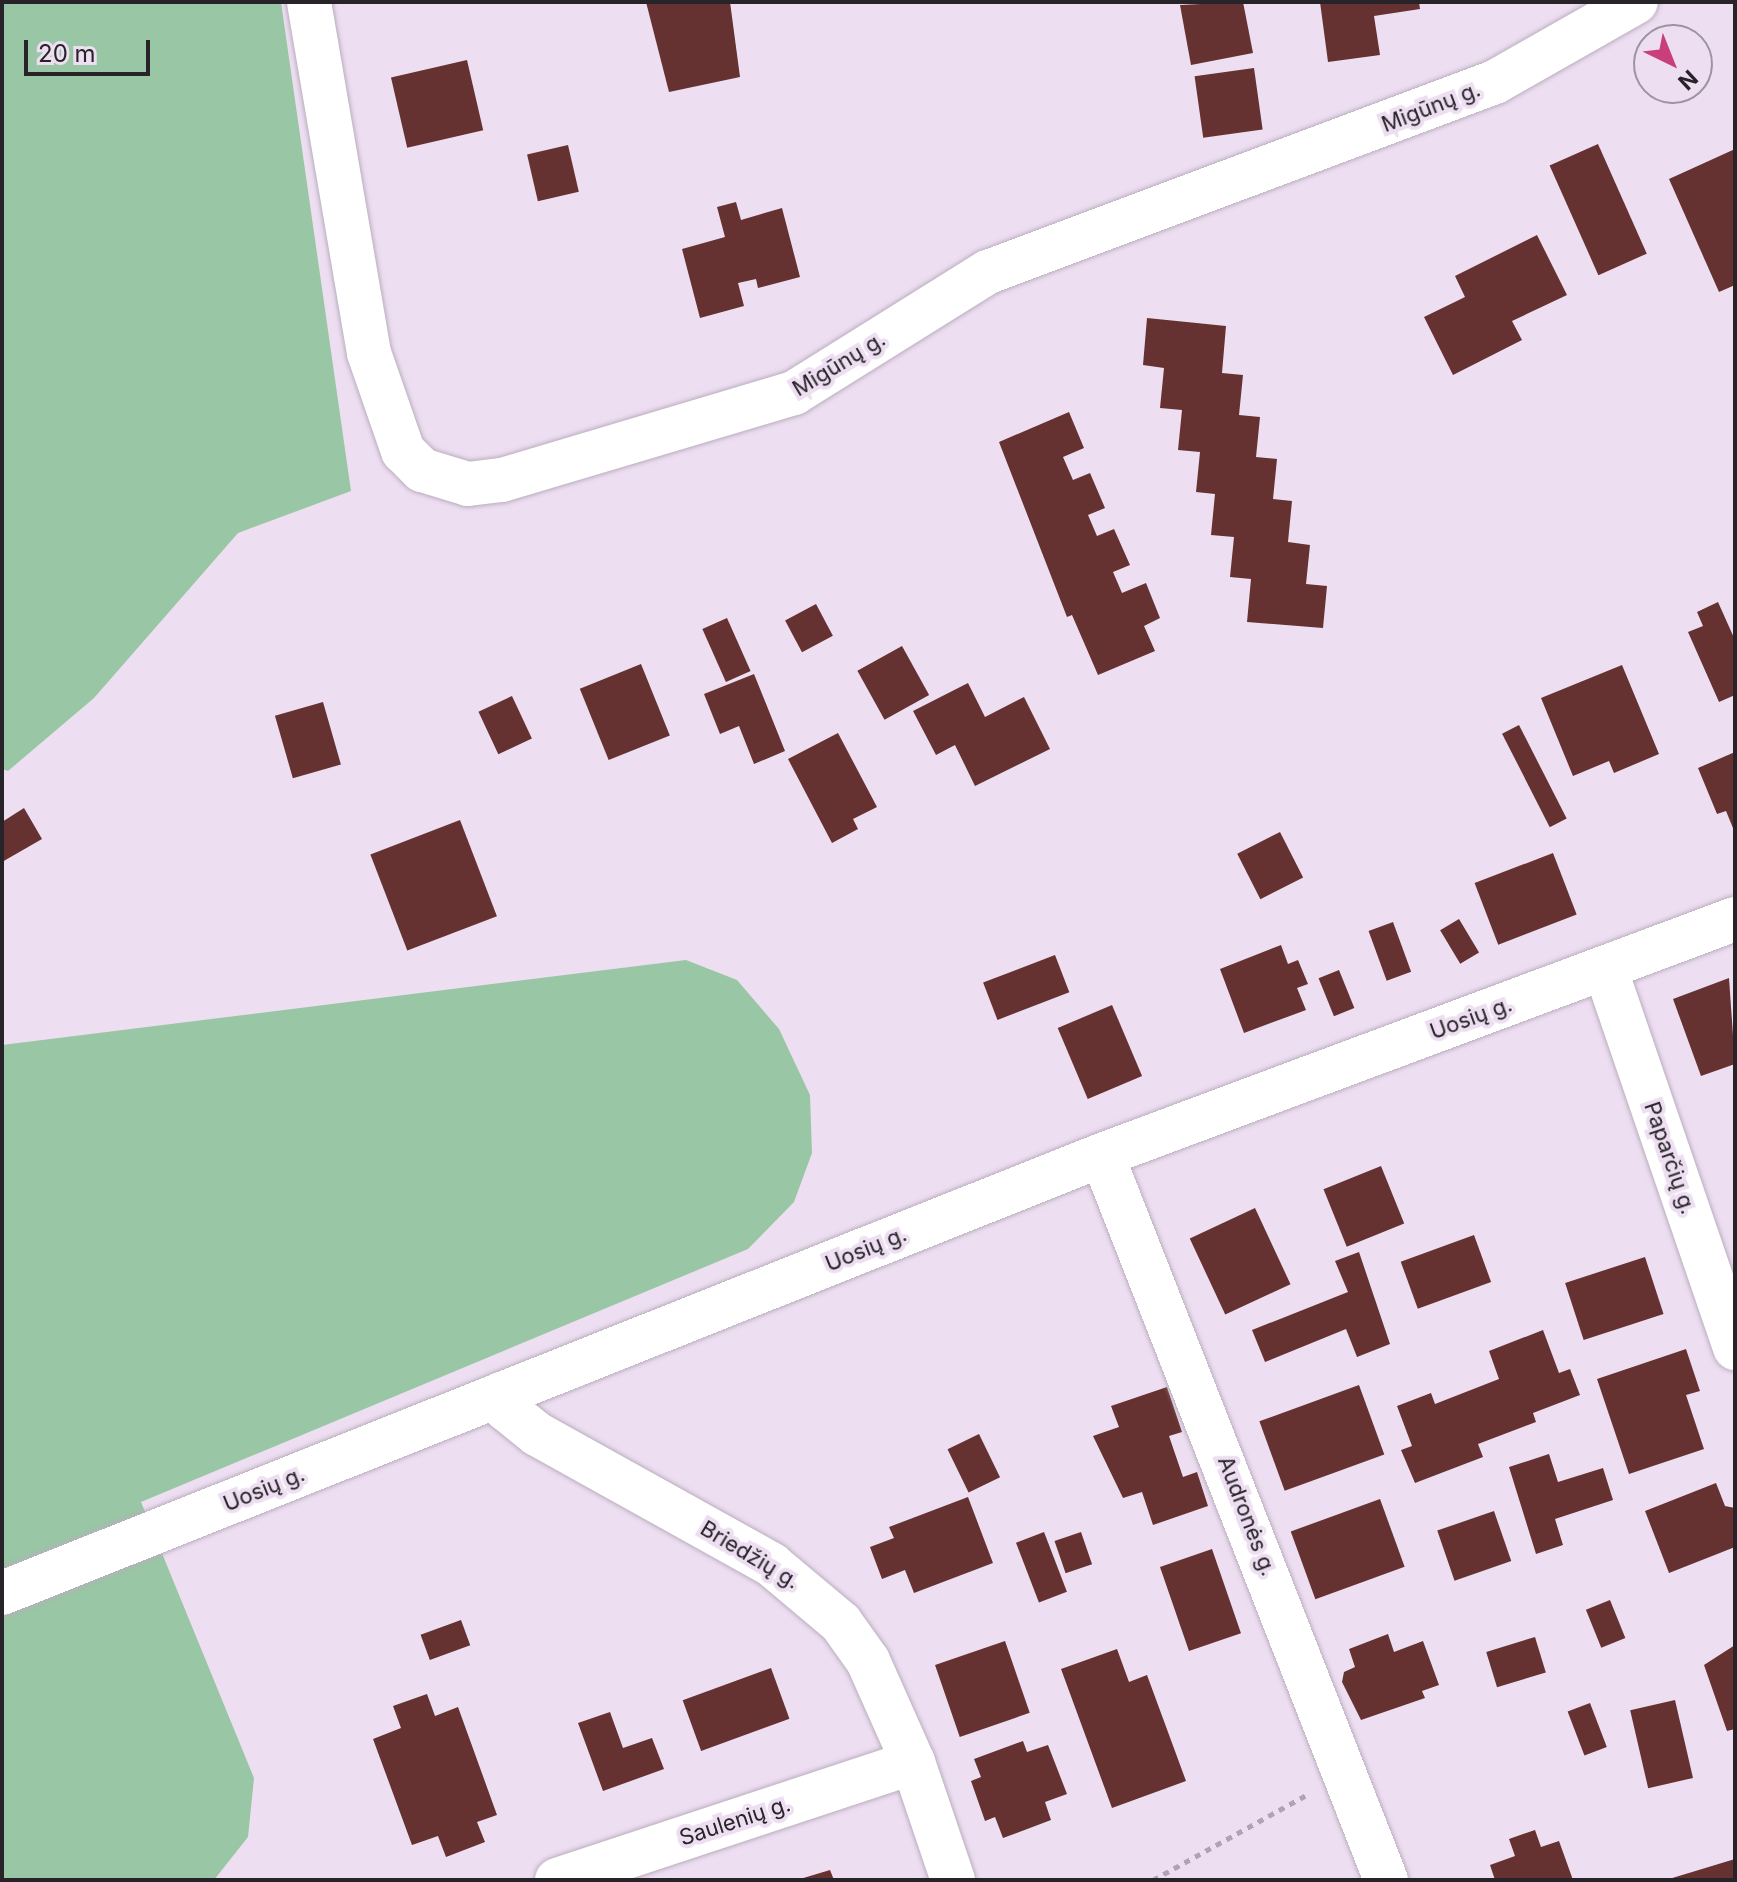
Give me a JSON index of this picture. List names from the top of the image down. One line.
{"streets":{"street":["Migūnų g.","Uosių g.","Paparčių g.","Audronės g.","Briedžių g.","Saulenių g."]},"crossings":[["Uosių g.","Paparčių g."],["Uosių g.","Audronės g."],["Uosių g.","Briedžių g."],["Briedžių g.","Saulenių g."]],"scale_bar":"20 m","north":"bottom right"}
